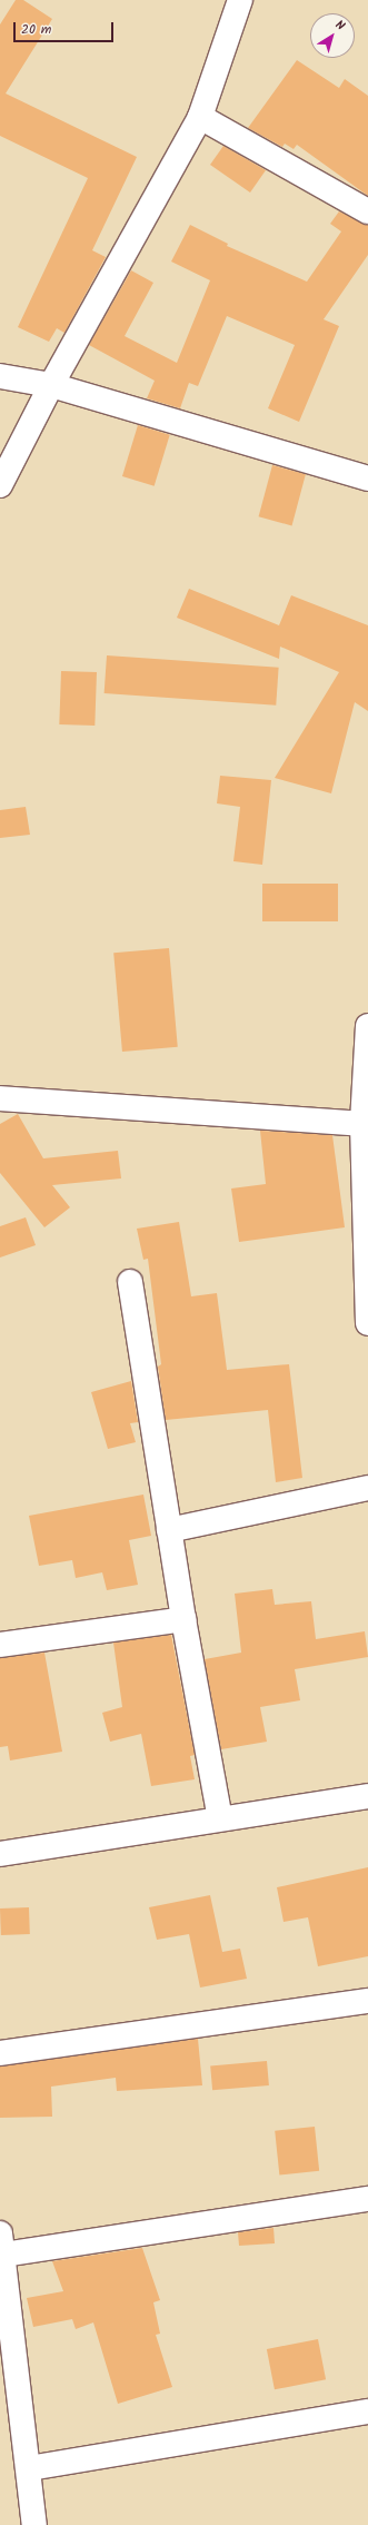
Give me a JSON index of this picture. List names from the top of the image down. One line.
{"scale_bar":"20 m","north":"top right"}
